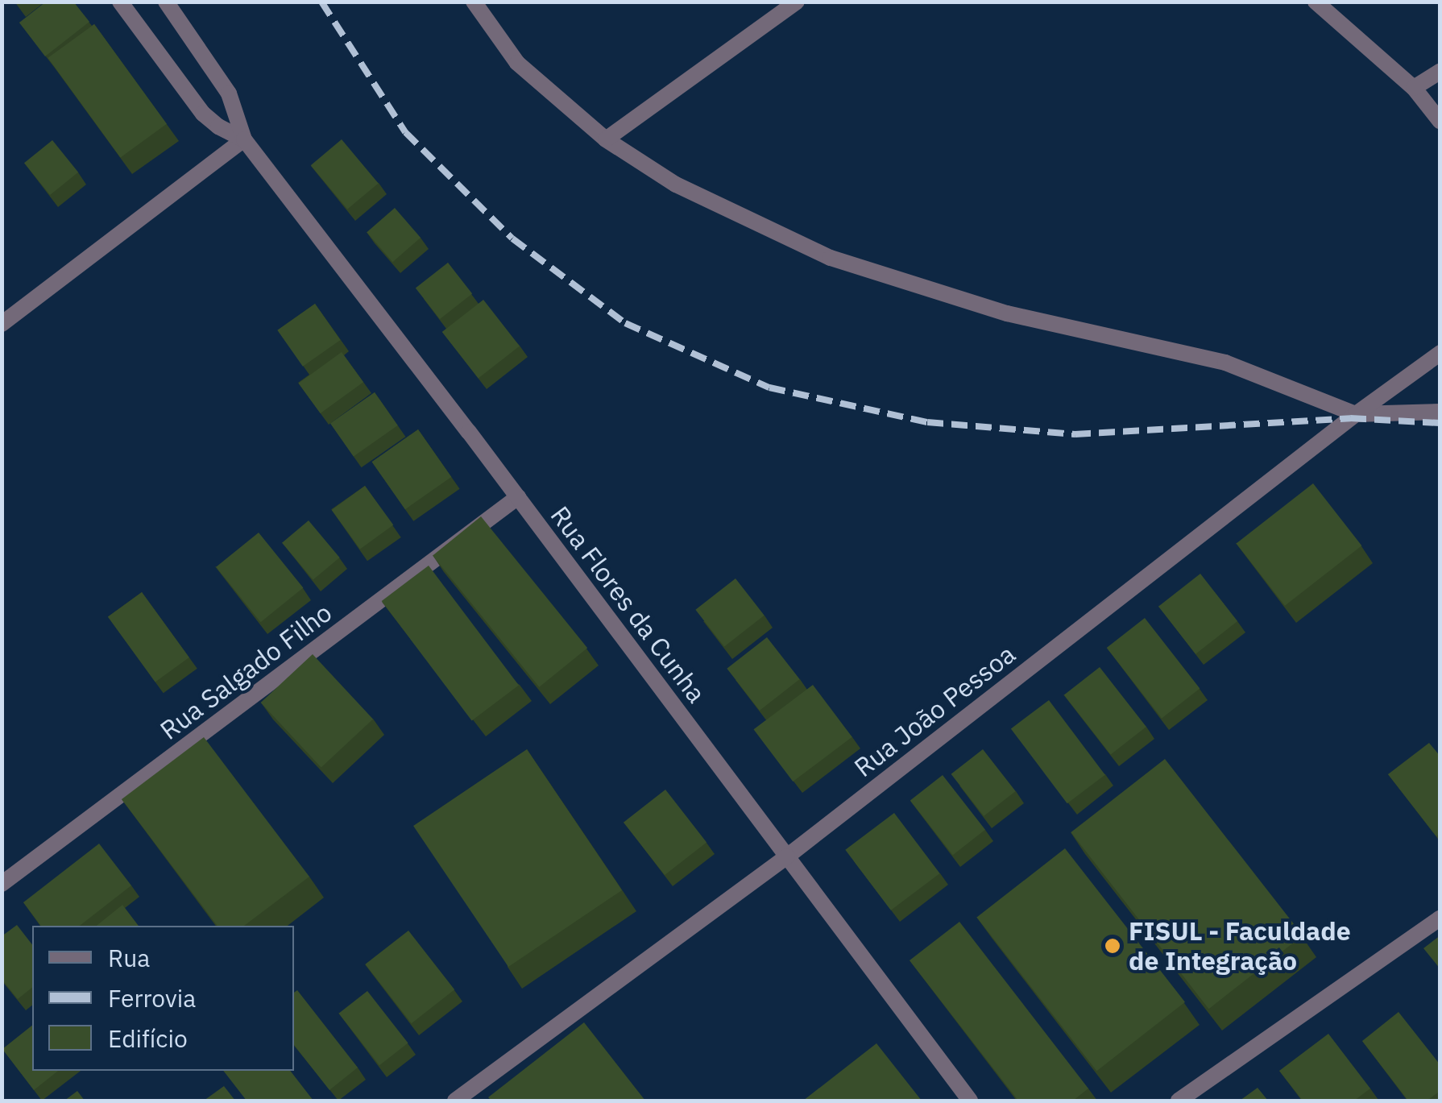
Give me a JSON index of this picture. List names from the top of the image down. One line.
{"streets":{"street":["Rua Flores da Cunha","Rua Salgado Filho","Rua João Pessoa"]},"crossings":[["Rua Flores da Cunha","Rua Salgado Filho"],["Rua Flores da Cunha","Rua João Pessoa"]],"places":["FISUL - Faculdade de Integração"],"legend":["Rua","Ferrovia","Edifício"]}
